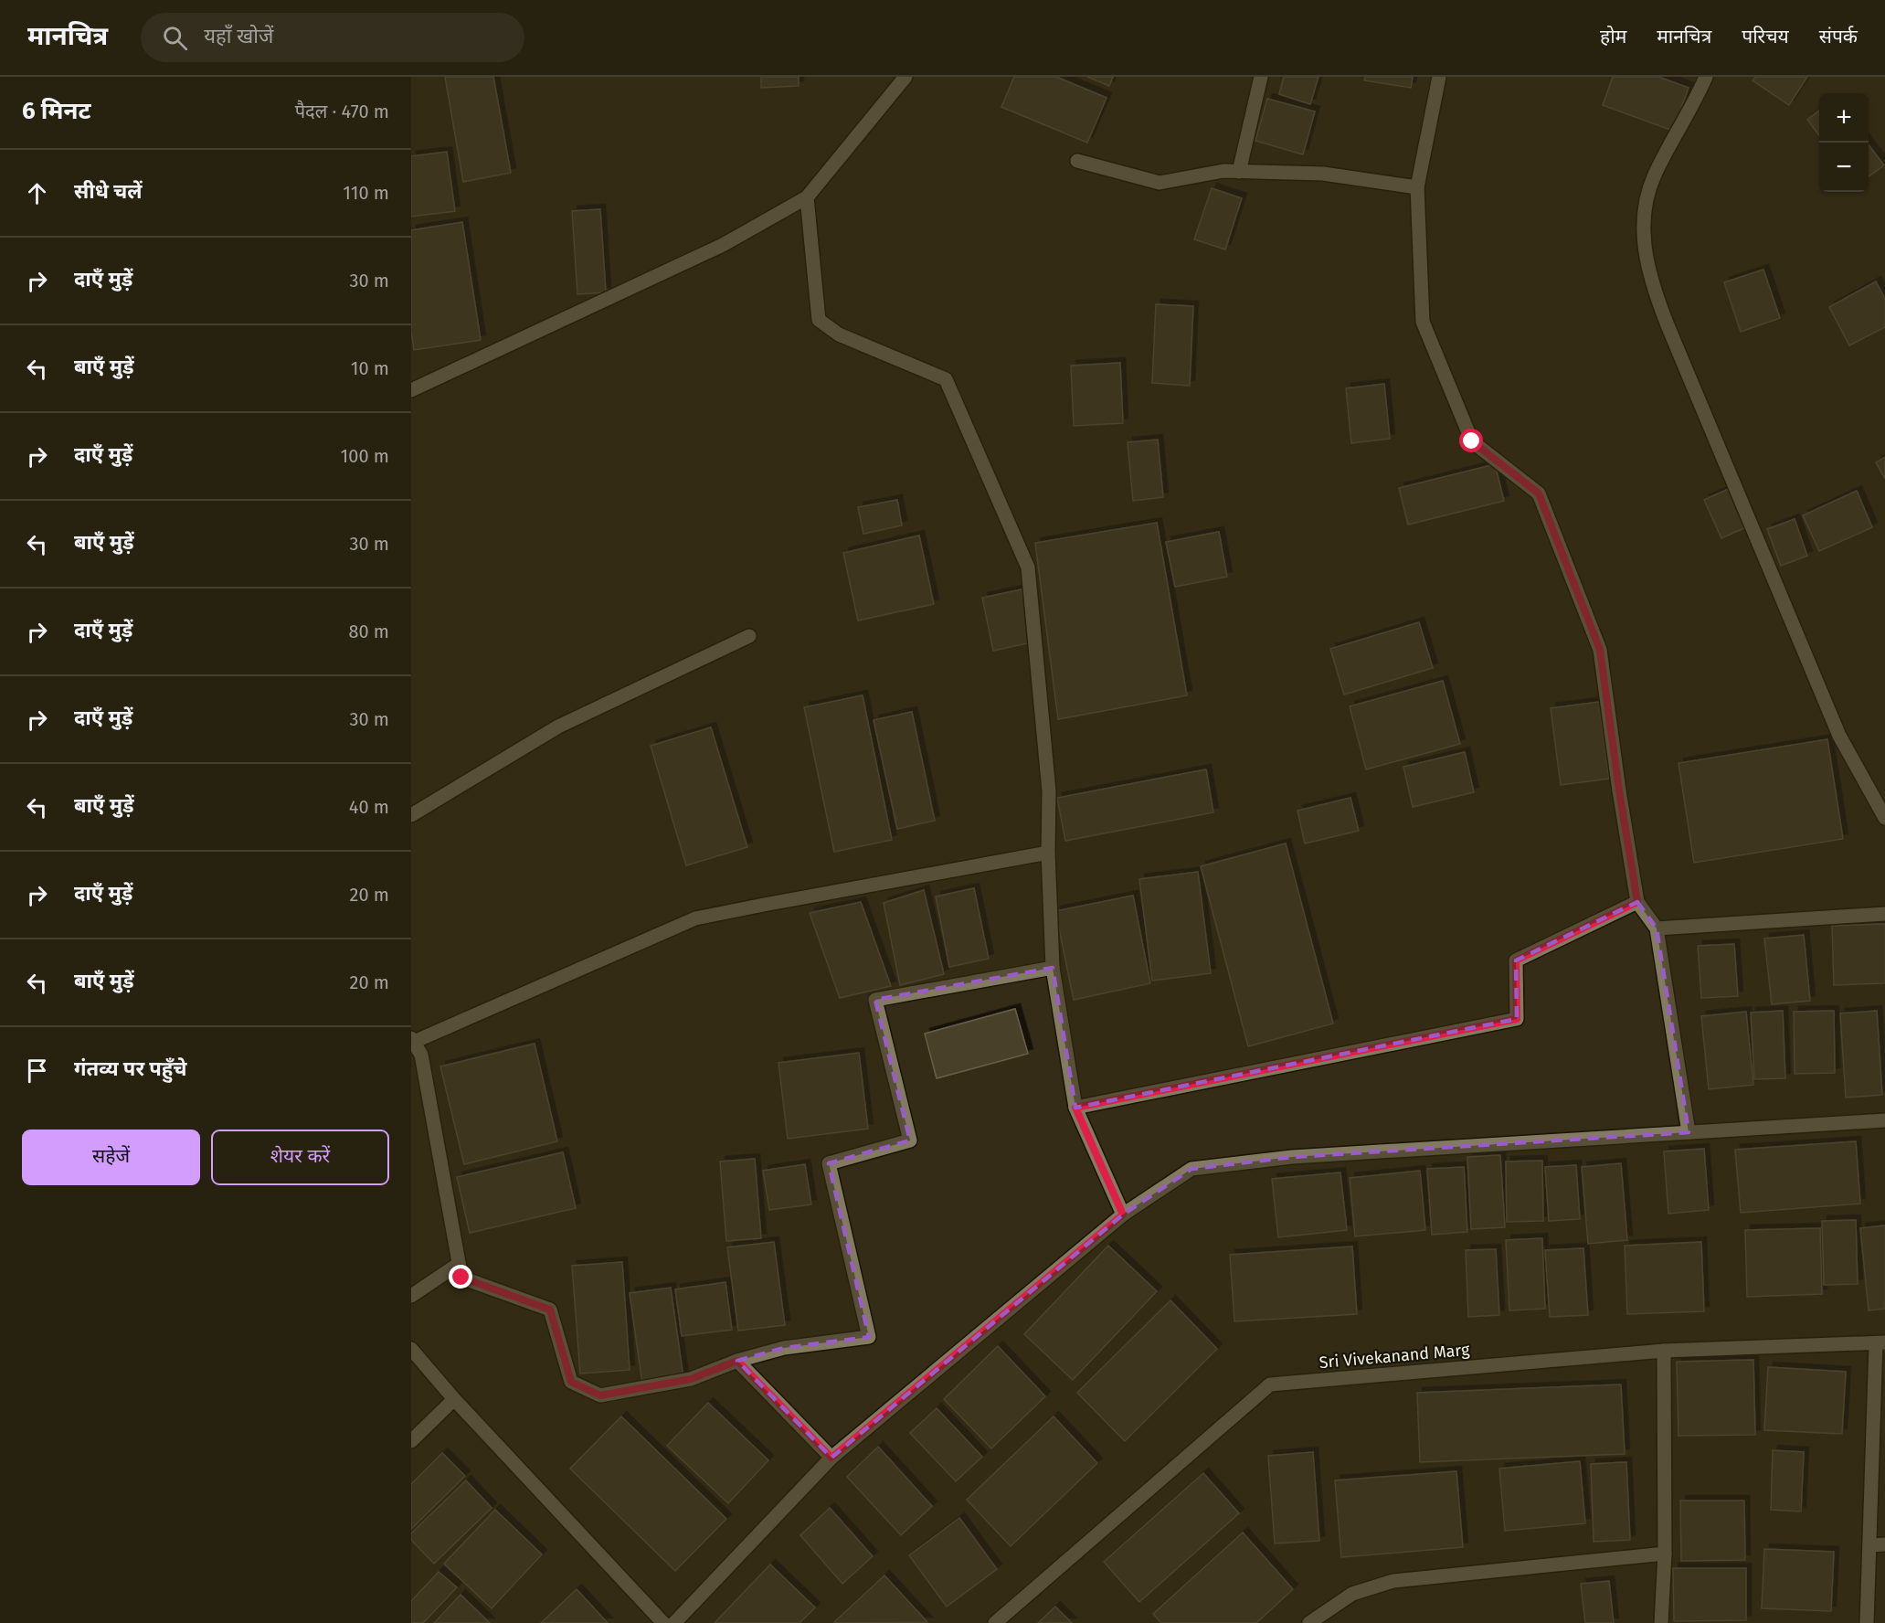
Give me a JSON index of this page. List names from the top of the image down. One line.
{"streets":{"street":["Sri Vivekanand Marg"]},"page":{"header":"मानचित्र","search":"यहाँ खोजें","nav":["होम","मानचित्र","परिचय","संपर्क"],"heading":["6 मिनट","पैदल · 470 m"],"map_buttons":["+","−"],"list":[["सीधे चलें","110 m"],["दाएँ मुड़ें","30 m"],["बाएँ मुड़ें","10 m"],["दाएँ मुड़ें","100 m"],["बाएँ मुड़ें","30 m"],["दाएँ मुड़ें","80 m"],["दाएँ मुड़ें","30 m"],["बाएँ मुड़ें","40 m"],["दाएँ मुड़ें","20 m"],["बाएँ मुड़ें","20 m"],"गंतव्य पर पहुँचे"],"buttons":["सहेजें","शेयर करें"]}}
